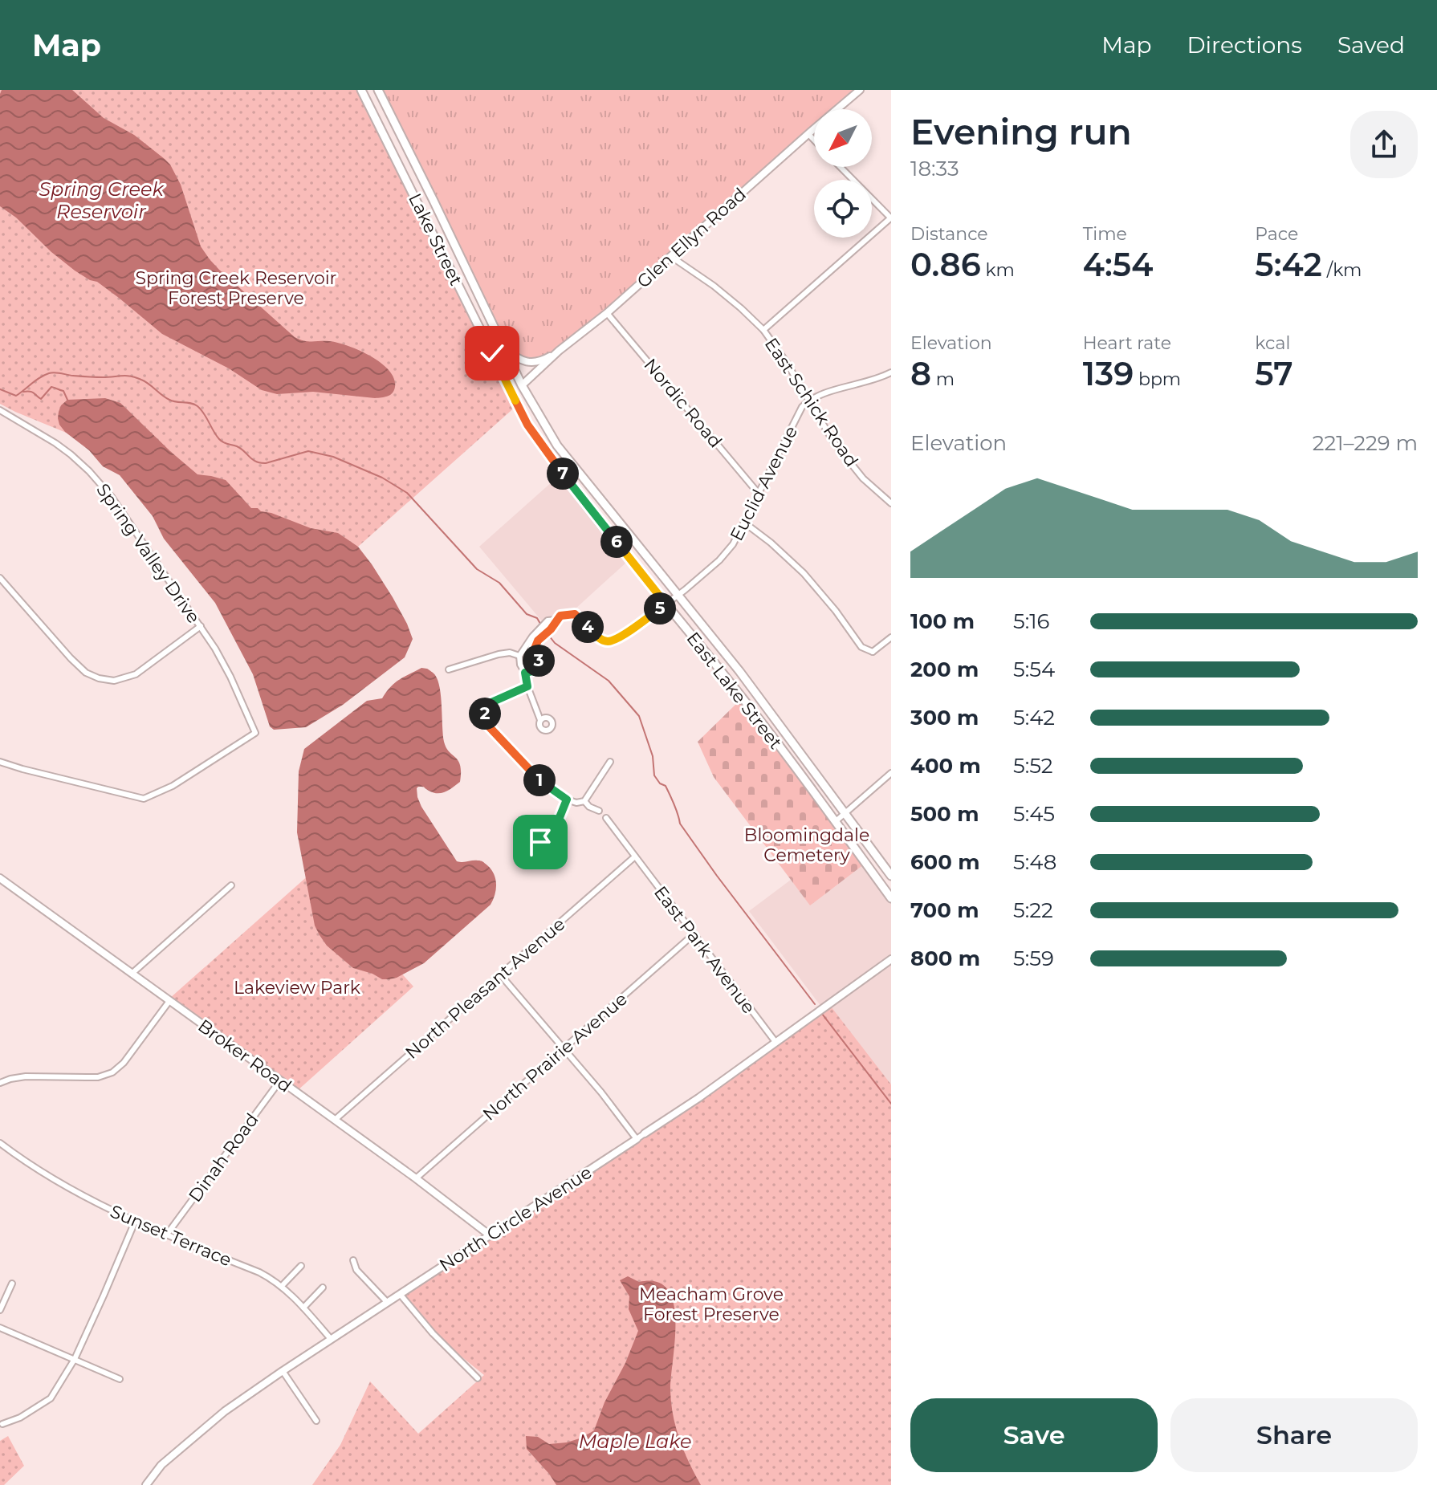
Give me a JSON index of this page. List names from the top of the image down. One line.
{"streets":{"main road":["Lake Street","East Lake Street"],"street":["Glen Ellyn Road","East Schick Road","Nordic Road","Euclid Avenue","Spring Valley Drive","East Park Avenue","North Pleasant Avenue","Broker Road","North Prairie Avenue","Dinah Road","North Circle Avenue","Sunset Terrace"]},"crossings":[["Glen Ellyn Road","Lake Street"],["Glen Ellyn Road","East Schick Road"],["Glen Ellyn Road","Nordic Road"],["Glen Ellyn Road","East Lake Street"],["Lake Street","East Lake Street"],["East Schick Road","Euclid Avenue"],["Nordic Road","Euclid Avenue"],["Euclid Avenue","East Lake Street"],["East Park Avenue","North Pleasant Avenue"],["East Park Avenue","North Prairie Avenue"],["East Park Avenue","North Circle Avenue"],["North Pleasant Avenue","Broker Road"],["Broker Road","North Prairie Avenue"],["Broker Road","Dinah Road"],["Broker Road","North Circle Avenue"],["Dinah Road","Sunset Terrace"],["North Circle Avenue","Sunset Terrace"]],"water":["Spring Creek Reservoir","Maple Lake"],"parks":["Spring Creek Reservoir Forest Preserve","Bloomingdale Cemetery","Lakeview Park","Meacham Grove Forest Preserve"],"north":"bottom left","page":{"header":"Map","nav":["Map","Directions","Saved"],"heading":["Evening run","18:33"],"stats":[["Distance","0.86 km"],["Time","4:54"],["Pace","5:42 /km"],["Elevation","8 m"],["Heart rate","139 bpm"],["kcal","57"]],"chart":["Elevation","221–229 m"],"pins":["7","6","5","4","3","2","1"],"list":[{"name":"100 m","note":"5:16"},{"name":"200 m","note":"5:54"},{"name":"300 m","note":"5:42"},{"name":"400 m","note":"5:52"},{"name":"500 m","note":"5:45"},{"name":"600 m","note":"5:48"},{"name":"700 m","note":"5:22"},{"name":"800 m","note":"5:59"}],"buttons":["Save","Share"]}}
